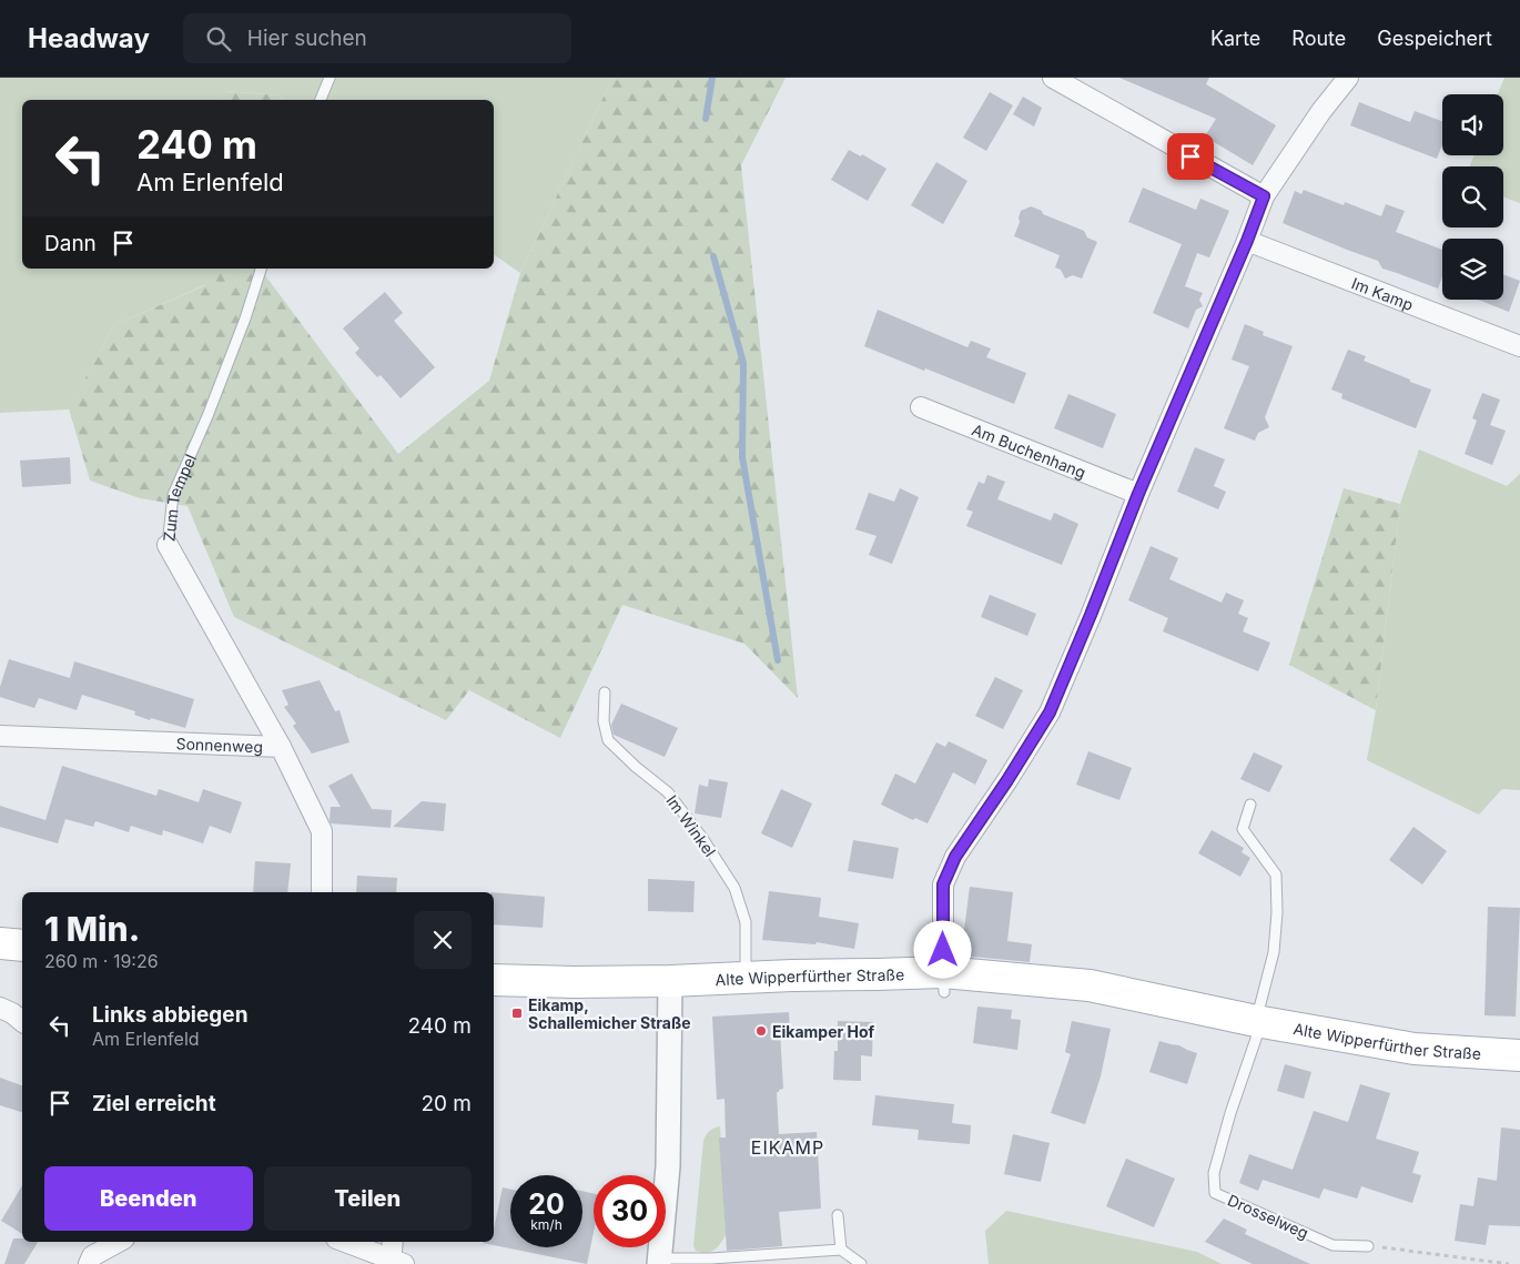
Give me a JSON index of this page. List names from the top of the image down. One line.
{"streets":{"main road":["Alte Wipperfürther Straße"],"street":["Im Kamp","Am Buchenhang","Zum Tempel","Sonnenweg"],"lane":["Im Winkel","Drosselweg"]},"crossings":[["Zum Tempel","Sonnenweg"],["Im Winkel","Alte Wipperfürther Straße"],["Alte Wipperfürther Straße","Drosselweg"]],"districts":["EIKAMP"],"places":{"transit":["Eikamp, Schallemicher Straße"],"other":["Eikamper Hof"]},"page":{"header":"Headway","search":"Hier suchen","nav":["Karte","Route","Gespeichert"],"turn":["240 m","Am Erlenfeld"],"then":"Dann","heading":["1 Min.","260 m · 19:26"],"list":[{"name":"Links abbiegen","note":"Am Erlenfeld","value":"240 m"},{"name":"Ziel erreicht","value":"20 m"}],"buttons":["Beenden","Teilen"],"speed":"20 km/h","limit":"30"}}
